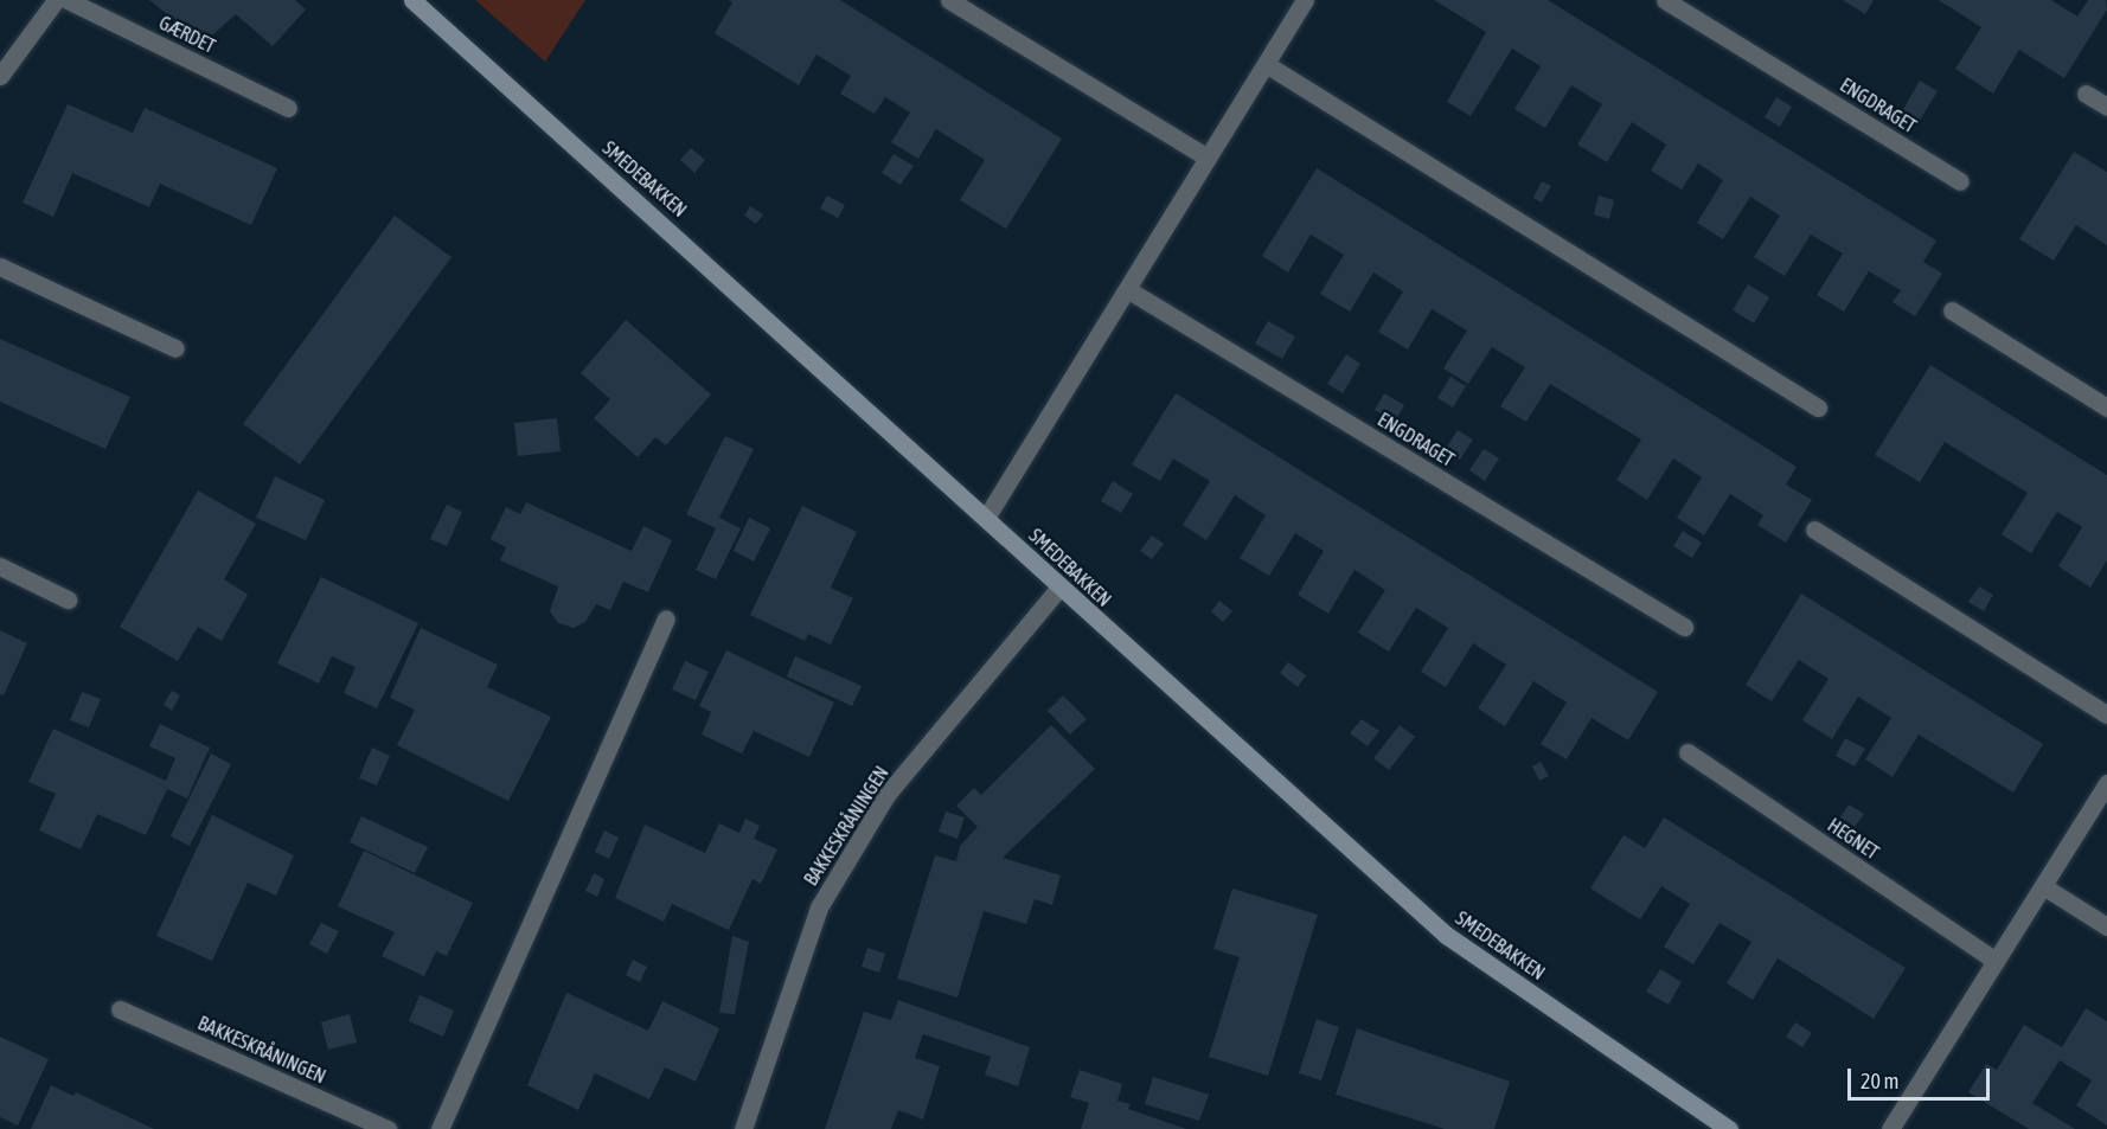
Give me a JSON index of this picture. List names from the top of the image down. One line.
{"streets":{"street":["GÆRDET","ENGDRAGET","SMEDEBAKKEN","BAKKESKRÅNINGEN","HEGNET"]},"crossings":[["SMEDEBAKKEN","BAKKESKRÅNINGEN"]],"scale_bar":"20 m"}
